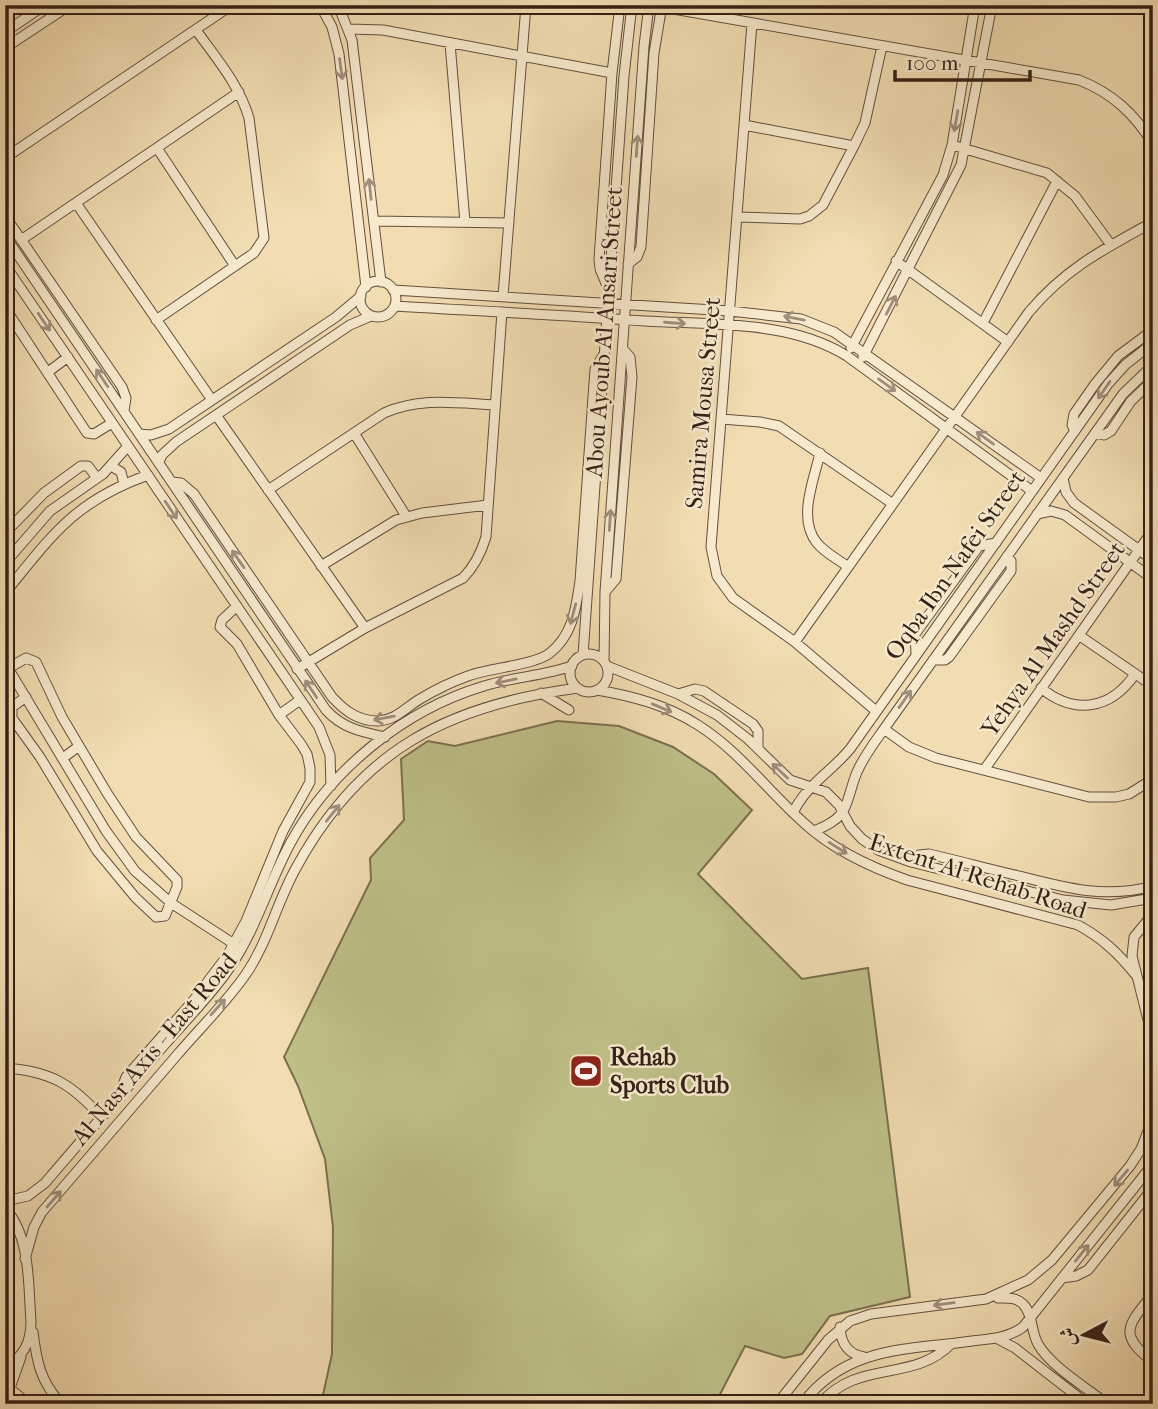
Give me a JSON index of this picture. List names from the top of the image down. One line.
{"streets":{"street":["Abou Ayoub Al Ansari Street","Samira Mousa Street","Oqba Ibn Nafei Street","Yehya Al Mashd Street","Extent Al Rehab Road","Al Nasr Axis - East Road"]},"crossings":[["Abou Ayoub Al Ansari Street","Extent Al Rehab Road"],["Abou Ayoub Al Ansari Street","Al Nasr Axis - East Road"],["Samira Mousa Street","Oqba Ibn Nafei Street"],["Oqba Ibn Nafei Street","Extent Al Rehab Road"],["Extent Al Rehab Road","Al Nasr Axis - East Road"]],"places":{"sports":["Rehab Sports Club"]},"scale_bar":"100 m","north":"left"}
